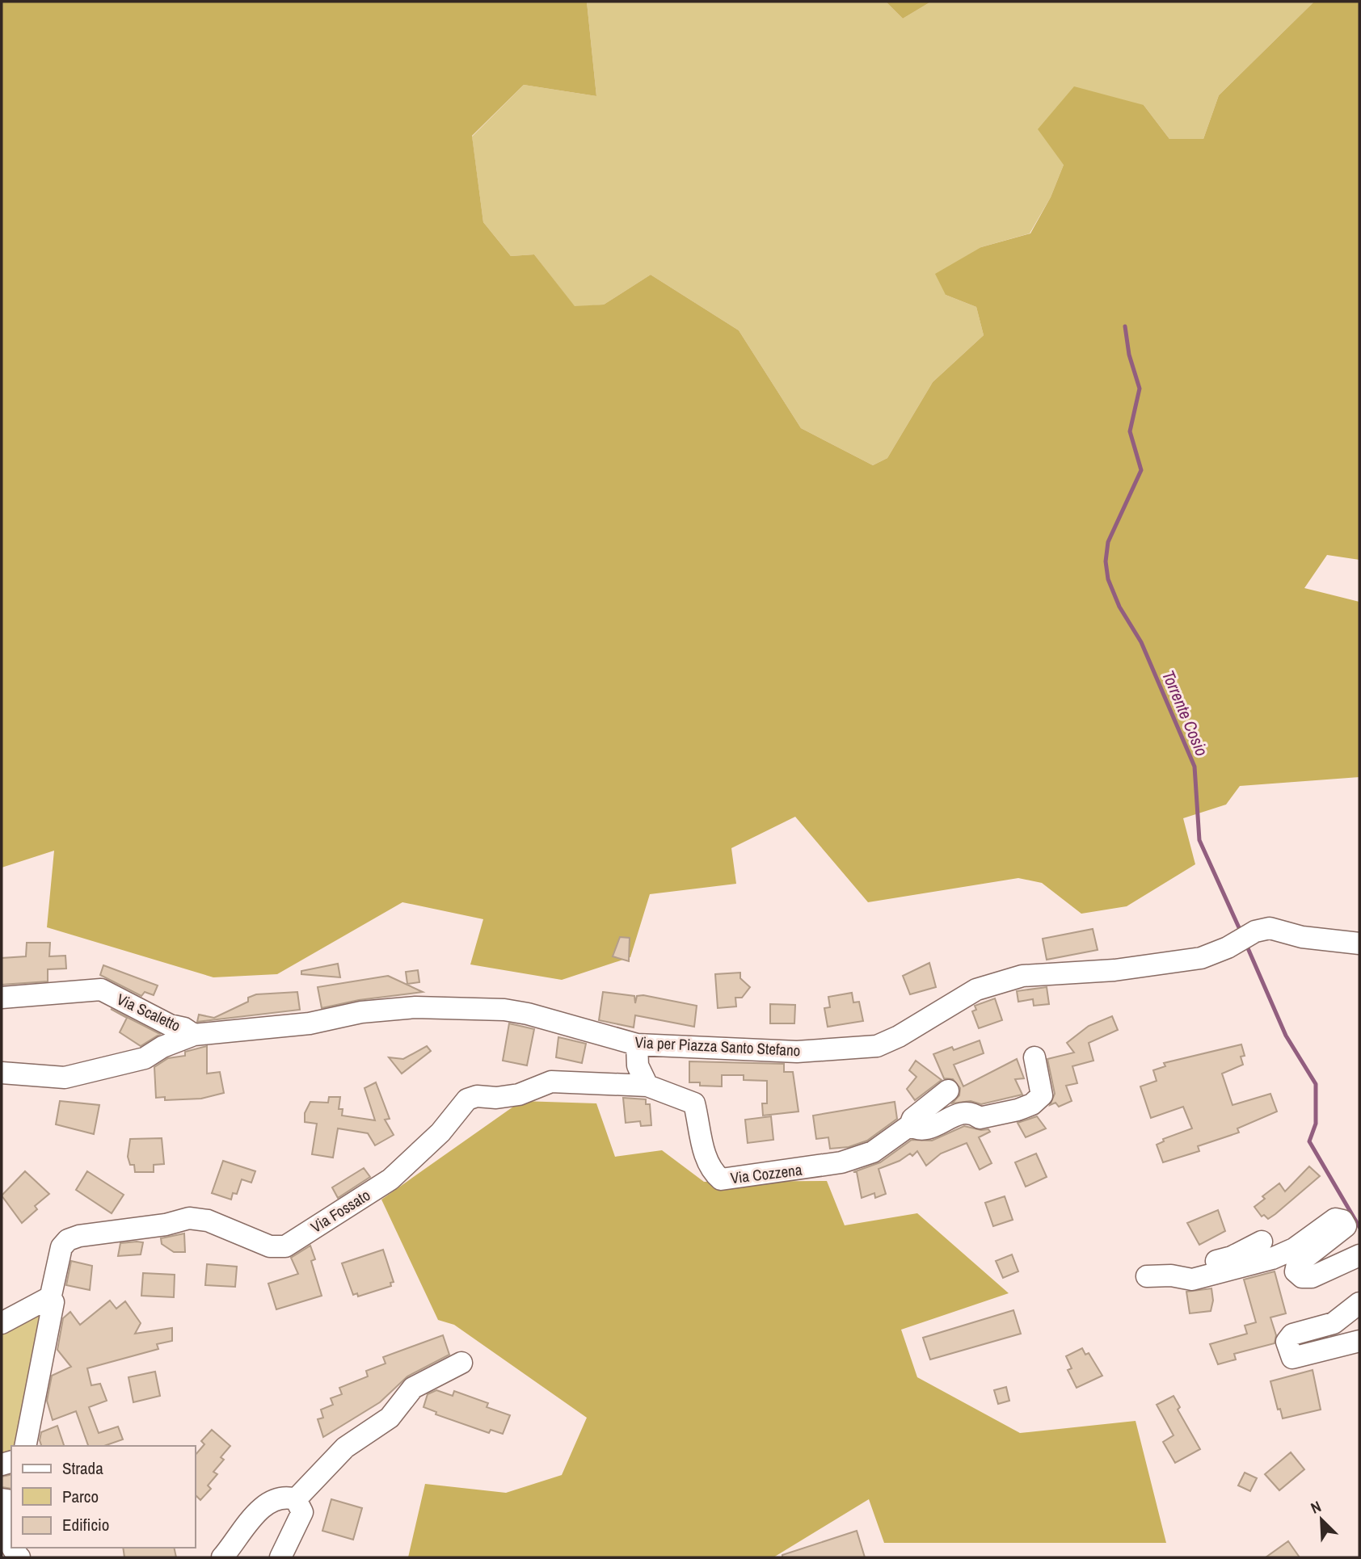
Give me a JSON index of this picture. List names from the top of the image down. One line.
{"streets":{"street":["Via Scaletto","Via per Piazza Santo Stefano","Via Cozzena","Via Fossato"]},"crossings":[["Via Scaletto","Via per Piazza Santo Stefano"],["Via Cozzena","Via Fossato"]],"water":["Torrente Cosio"],"legend":["Strada","Parco","Edificio"],"north":"top left"}
